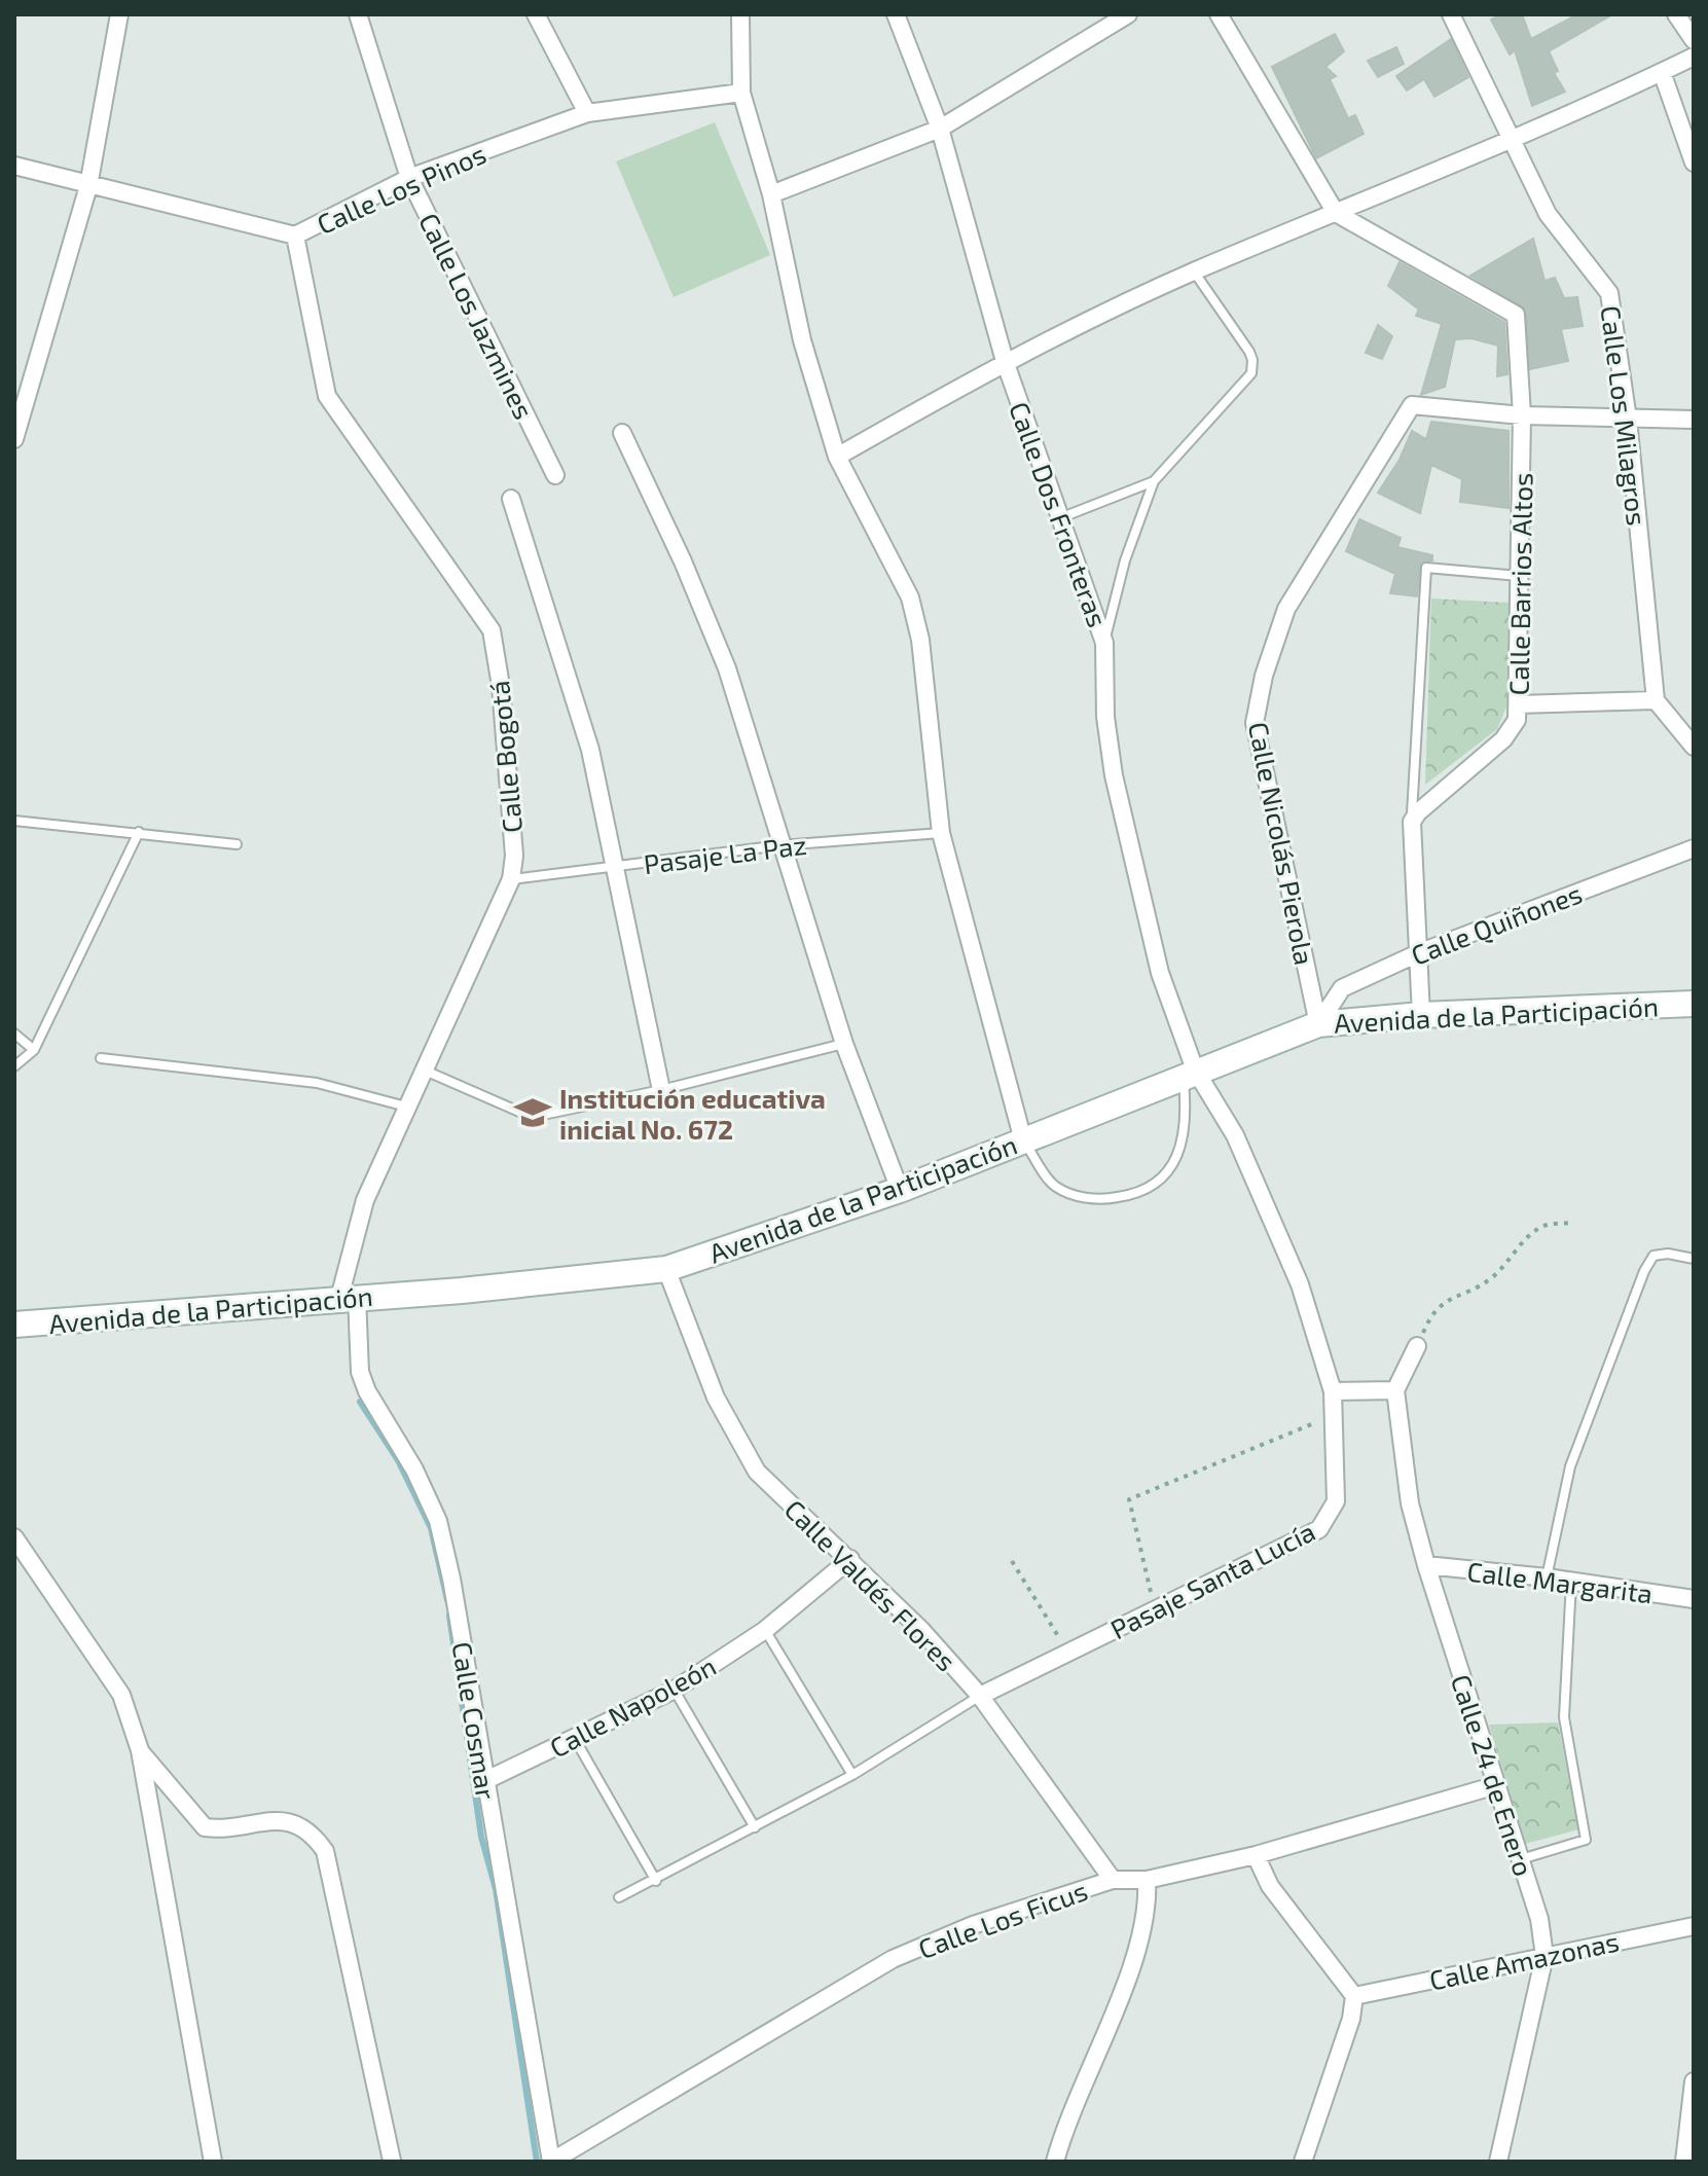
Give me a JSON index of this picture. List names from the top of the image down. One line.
{"streets":{"main road":["Avenida de la Participación"],"street":["Calle Los Pinos","Calle Los Jazmines","Calle Los Milagros","Calle Dos Fronteras","Calle Barrios Altos","Calle Bogotá","Calle Nicolás Pierola","Calle Quiñones","Pasaje Santa Lucía","Calle Margarita","Calle Valdés Flores","Calle Napoleón","Calle Cosmar","Calle 24 de Enero","Calle Los Ficus","Calle Amazonas"],"lane":["Pasaje La Paz"]},"crossings":[["Calle Los Pinos","Calle Los Jazmines"],["Calle Los Pinos","Calle Bogotá"],["Calle Dos Fronteras","Avenida de la Participación"],["Calle Barrios Altos","Calle Nicolás Pierola"],["Calle Bogotá","Pasaje La Paz"],["Calle Bogotá","Avenida de la Participación"],["Calle Bogotá","Calle Cosmar"],["Calle Nicolás Pierola","Calle Quiñones"],["Calle Nicolás Pierola","Avenida de la Participación"],["Calle Quiñones","Avenida de la Participación"],["Avenida de la Participación","Calle Valdés Flores"],["Avenida de la Participación","Calle Cosmar"],["Pasaje Santa Lucía","Calle Valdés Flores"],["Calle Margarita","Calle 24 de Enero"],["Calle Valdés Flores","Calle Napoleón"],["Calle Valdés Flores","Calle Los Ficus"],["Calle Napoleón","Calle Cosmar"],["Calle Cosmar","Calle Los Ficus"],["Calle 24 de Enero","Calle Los Ficus"],["Calle 24 de Enero","Calle Amazonas"]],"places":{"school or university":["Institución educativa inicial No. 672"]}}
